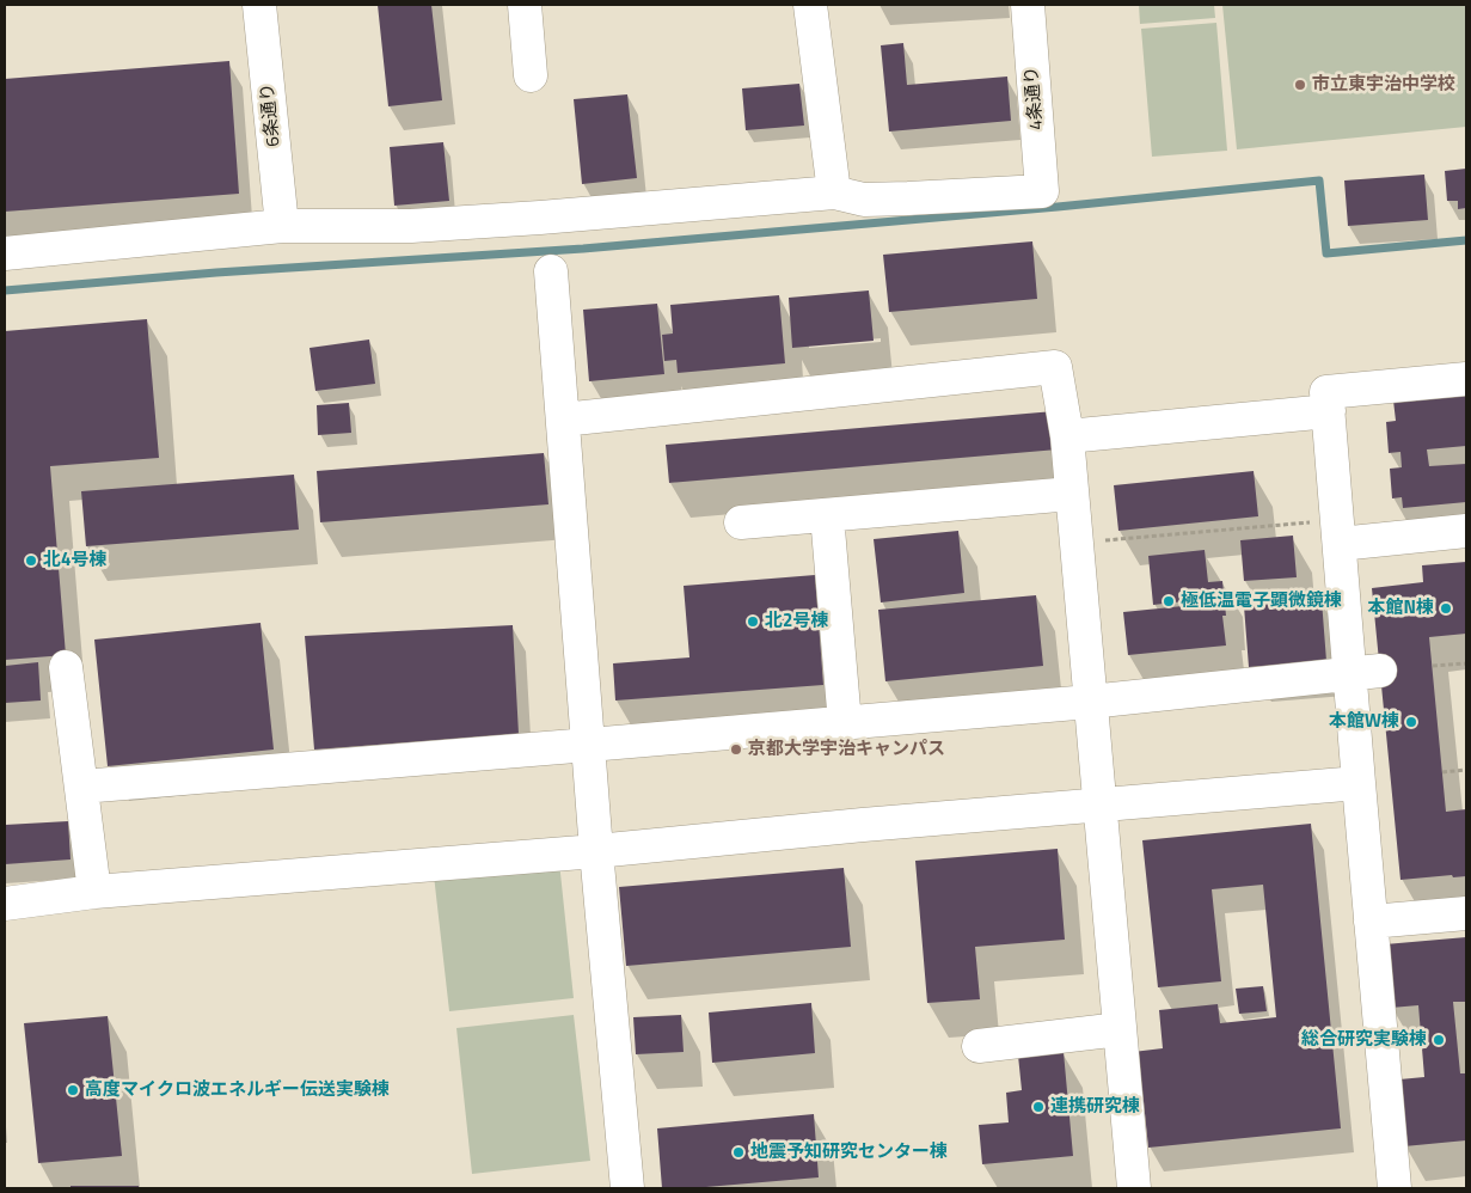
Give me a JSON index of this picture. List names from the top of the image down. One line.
{"streets":{"lane":["4条通り","6条通り"]},"places":["市立東宇治中学校","北4号棟","極低温電子顕微鏡棟","本館N棟","北2号棟","本館W棟","京都大学宇治キャンパス","総合研究実験棟","高度マイクロ波エネルギー伝送実験棟","連携研究棟","地震予知研究センター棟"]}
